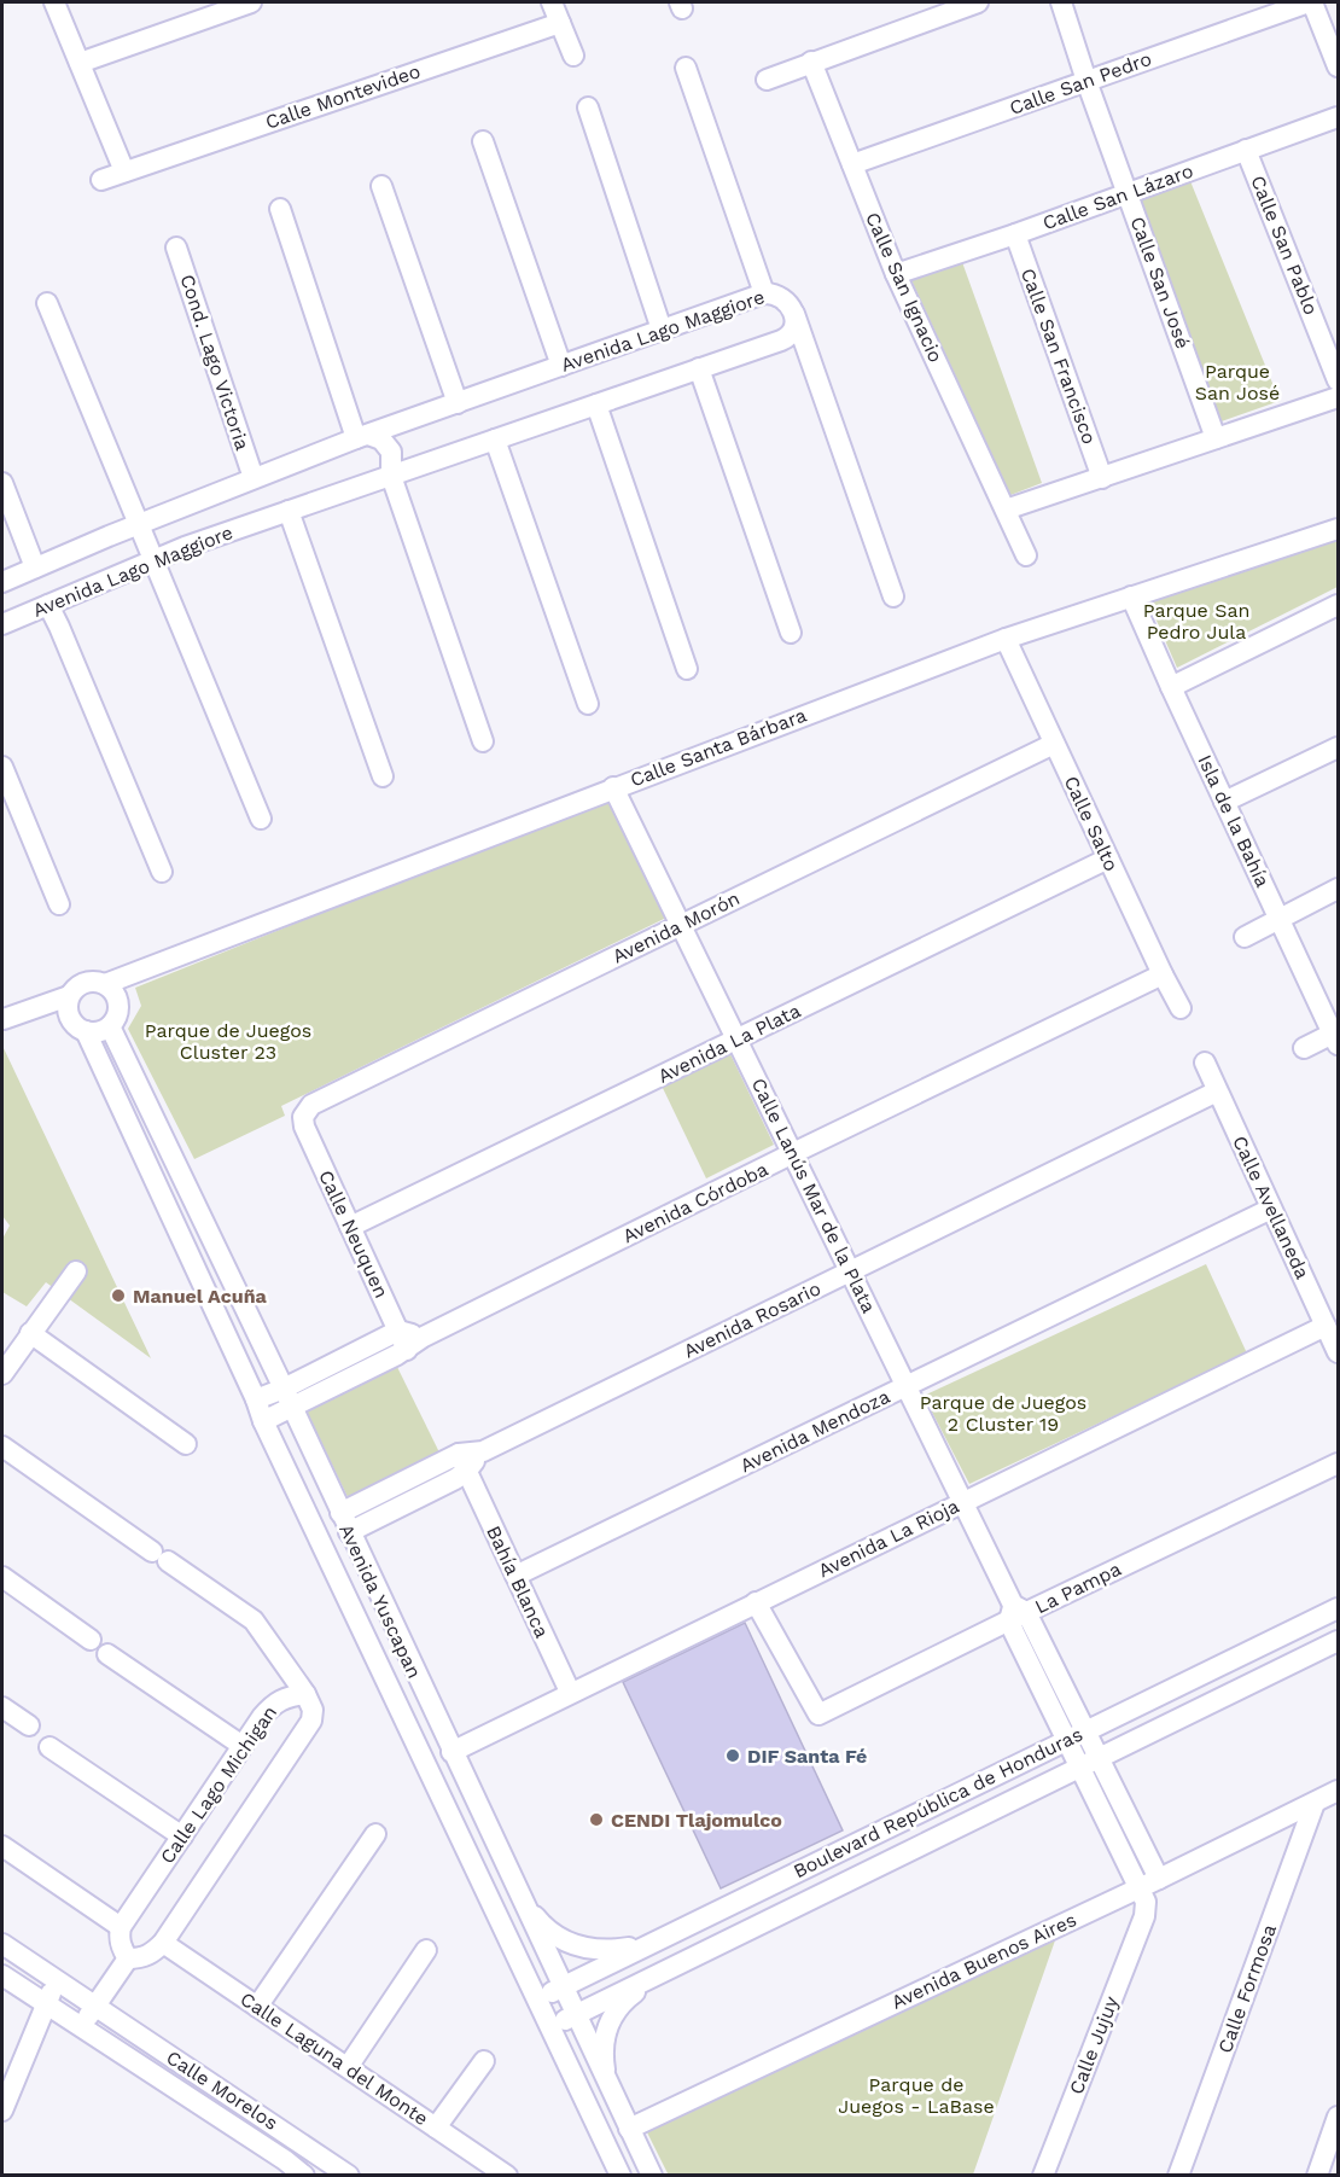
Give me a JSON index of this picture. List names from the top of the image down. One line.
{"streets":{"street":["Calle San Pedro","Calle Montevideo","Calle San Lázaro","Calle San Pablo","Calle San José","Calle San Ignacio","Avenida Lago Maggiore","Calle San Francisco","Cond. Lago Victoria","Calle Santa Bárbara","Isla de la Bahía","Calle Salto","Avenida Morón","Avenida La Plata","Calle Lanús Mar de la Plata","Avenida Córdoba","Calle Avellaneda","Calle Neuquen","Avenida Rosario","Avenida Mendoza","Avenida La Rioja","Bahía Blanca","La Pampa","Avenida Yuscapan","Calle Lago Michigan","Boulevard República de Honduras","Avenida Buenos Aires","Calle Formosa","Calle Jujuy","Calle Laguna del Monte","Calle Morelos"]},"crossings":[["Calle San Pedro","Calle San José"],["Calle San Pedro","Calle San Ignacio"],["Calle San Lázaro","Calle San Pablo"],["Calle San Lázaro","Calle San José"],["Calle San Lázaro","Calle San Ignacio"],["Calle San Lázaro","Calle San Francisco"],["Avenida Lago Maggiore","Cond. Lago Victoria"],["Calle Santa Bárbara","Isla de la Bahía"],["Calle Santa Bárbara","Calle Salto"],["Calle Santa Bárbara","Calle Lanús Mar de la Plata"],["Calle Santa Bárbara","Avenida Yuscapan"],["Calle Salto","Avenida Morón"],["Calle Salto","Avenida La Plata"],["Calle Salto","Avenida Córdoba"],["Avenida Morón","Calle Lanús Mar de la Plata"],["Avenida Morón","Calle Neuquen"],["Avenida La Plata","Calle Lanús Mar de la Plata"],["Avenida La Plata","Calle Neuquen"],["Calle Lanús Mar de la Plata","Avenida Córdoba"],["Calle Lanús Mar de la Plata","Avenida Rosario"],["Calle Lanús Mar de la Plata","Avenida Mendoza"],["Calle Lanús Mar de la Plata","Avenida La Rioja"],["Calle Lanús Mar de la Plata","La Pampa"],["Calle Lanús Mar de la Plata","Boulevard República de Honduras"],["Calle Lanús Mar de la Plata","Avenida Buenos Aires"],["Calle Lanús Mar de la Plata","Calle Jujuy"],["Avenida Córdoba","Calle Neuquen"],["Calle Avellaneda","Avenida Rosario"],["Calle Avellaneda","Avenida Mendoza"],["Calle Avellaneda","Avenida La Rioja"],["Avenida Rosario","Bahía Blanca"],["Avenida Rosario","Avenida Yuscapan"],["Avenida Mendoza","Bahía Blanca"],["Avenida La Rioja","Bahía Blanca"],["Avenida La Rioja","La Pampa"],["Avenida La Rioja","Avenida Yuscapan"],["Avenida Yuscapan","Boulevard República de Honduras"],["Avenida Yuscapan","Avenida Buenos Aires"],["Calle Lago Michigan","Calle Laguna del Monte"],["Avenida Buenos Aires","Calle Formosa"]],"parks":["Parque San José","Parque San Pedro Jula","Parque de Juegos Cluster 23","Parque de Juegos 2 Cluster 19","Parque de Juegos - LaBase"],"places":["Manuel Acuña","DIF Santa Fé","CENDI Tlajomulco"]}
